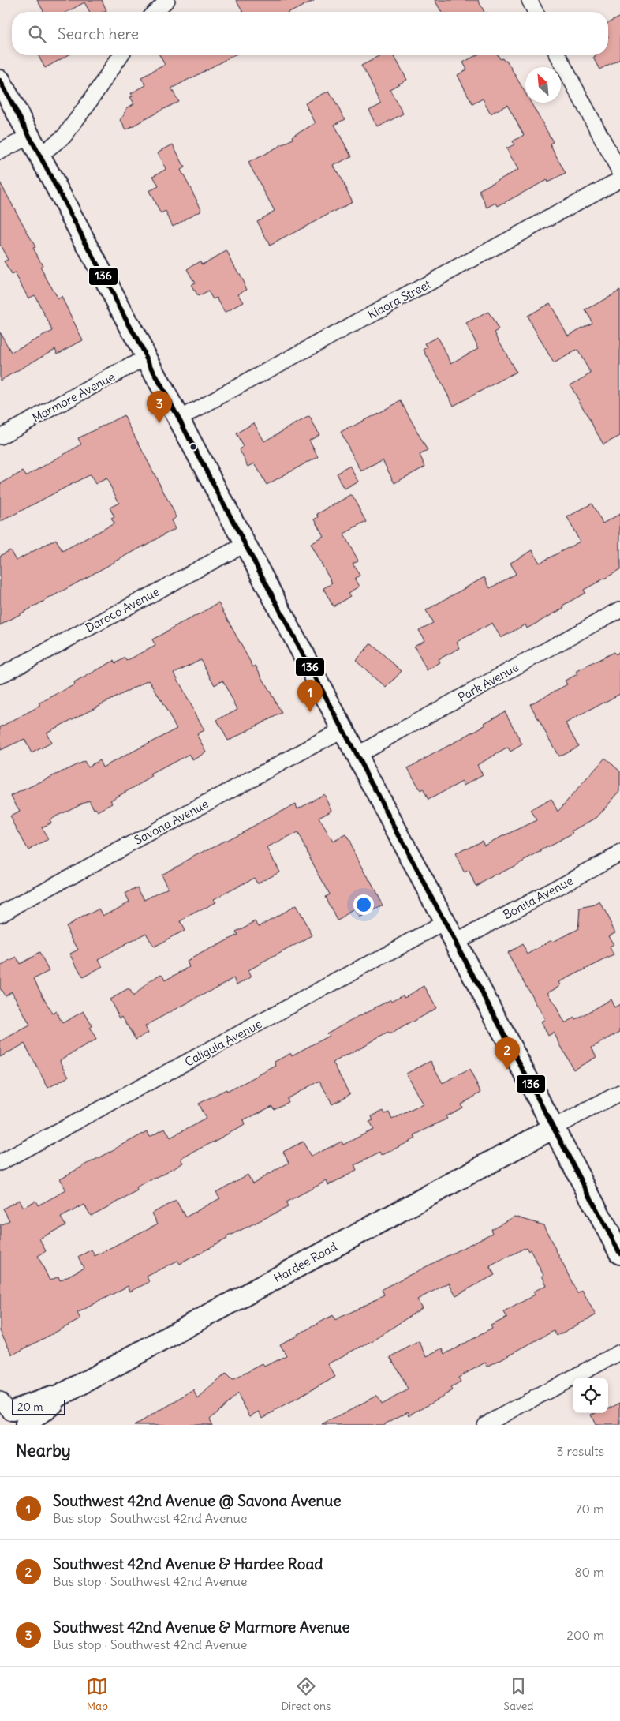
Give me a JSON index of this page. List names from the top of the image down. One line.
{"streets":{"main road":["Hardee Road"],"street":["Kiaora Street","Marmore Avenue","Daroco Avenue","Park Avenue","Savona Avenue","Bonita Avenue","Caligula Avenue"]},"lines":["transit line 136"],"scale_bar":"20 m","north":"top left","page":{"search":"Search here","pins":["3","1","2"],"scale":"20 m","heading":["Nearby","3 results"],"list":[{"mark":"1","name":"Southwest 42nd Avenue @ Savona Avenue","note":"Bus stop · Southwest 42nd Avenue","value":"70 m"},{"mark":"2","name":"Southwest 42nd Avenue & Hardee Road","note":"Bus stop · Southwest 42nd Avenue","value":"80 m"},{"mark":"3","name":"Southwest 42nd Avenue & Marmore Avenue","note":"Bus stop · Southwest 42nd Avenue","value":"200 m"}],"nav":["Map","Directions","Saved"]}}
